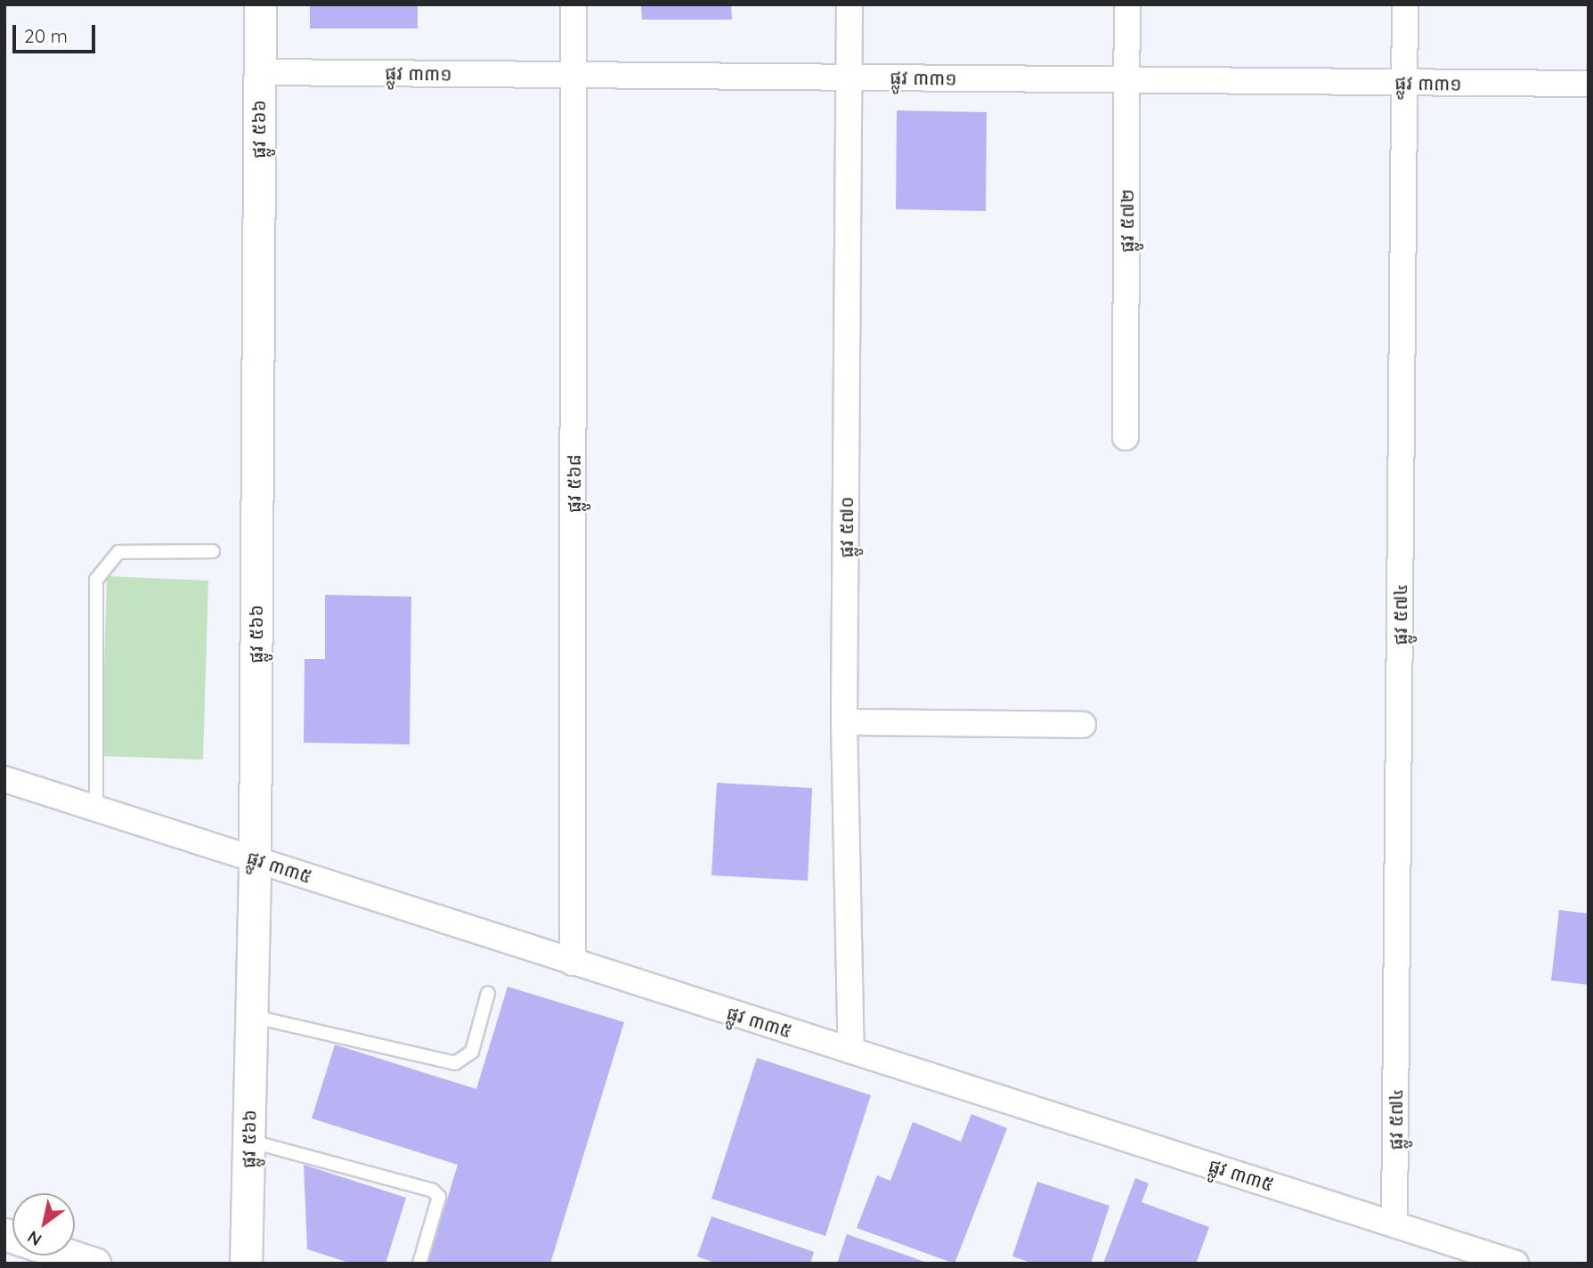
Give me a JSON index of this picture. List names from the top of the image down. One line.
{"streets":{"street":["ផ្លូវ ៣៣១","ផ្លូវ ៥៦៦","ផ្លូវ ៥៧២","ផ្លូវ ៥៦៨","ផ្លូវ ៥៧០","ផ្លូវ ៥៧៤","ផ្លូវ ៣៣៥"]},"crossings":[["ផ្លូវ ៣៣១","ផ្លូវ ៥៦៦"],["ផ្លូវ ៣៣១","ផ្លូវ ៥៧២"],["ផ្លូវ ៣៣១","ផ្លូវ ៥៦៨"],["ផ្លូវ ៣៣១","ផ្លូវ ៥៧០"],["ផ្លូវ ៣៣១","ផ្លូវ ៥៧៤"],["ផ្លូវ ៥៦៦","ផ្លូវ ៣៣៥"],["ផ្លូវ ៥៦៨","ផ្លូវ ៣៣៥"],["ផ្លូវ ៥៧០","ផ្លូវ ៣៣៥"],["ផ្លូវ ៥៧៤","ផ្លូវ ៣៣៥"]],"scale_bar":"20 m","north":"bottom left"}
